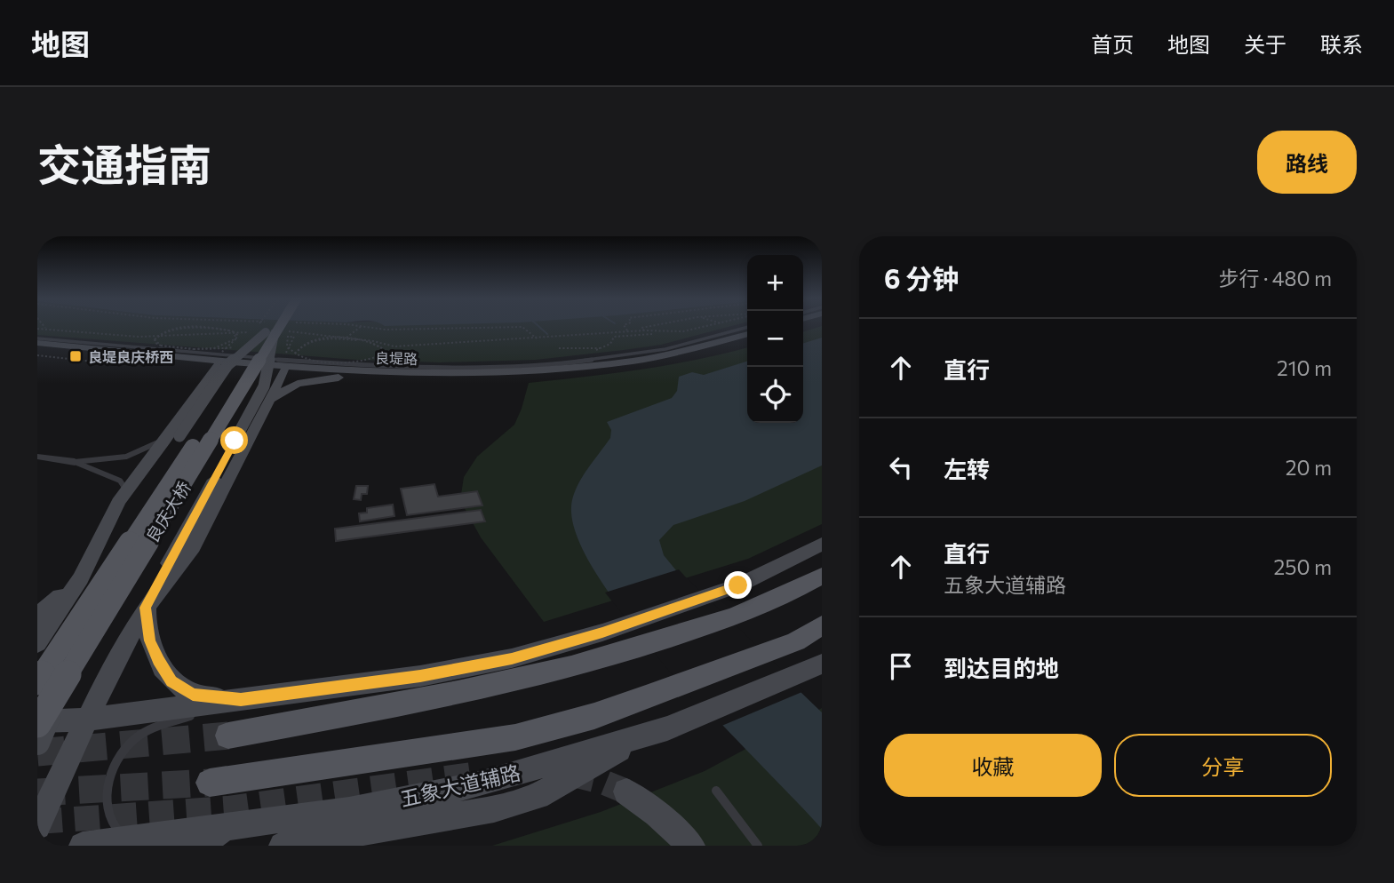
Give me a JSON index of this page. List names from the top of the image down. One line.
{"streets":{"main road":["良堤路","良庆大桥","五象大道辅路"]},"places":{"transit":["良堤良庆桥西"]},"page":{"header":"地图","nav":["首页","地图","关于","联系"],"title":"交通指南","buttons":["路线",["收藏","分享"]],"heading":["6 分钟","步行 · 480 m"],"map_buttons":["+","−"],"list":[["直行","210 m"],["左转","20 m"],["直行","五象大道辅路","250 m"],"到达目的地"]}}
